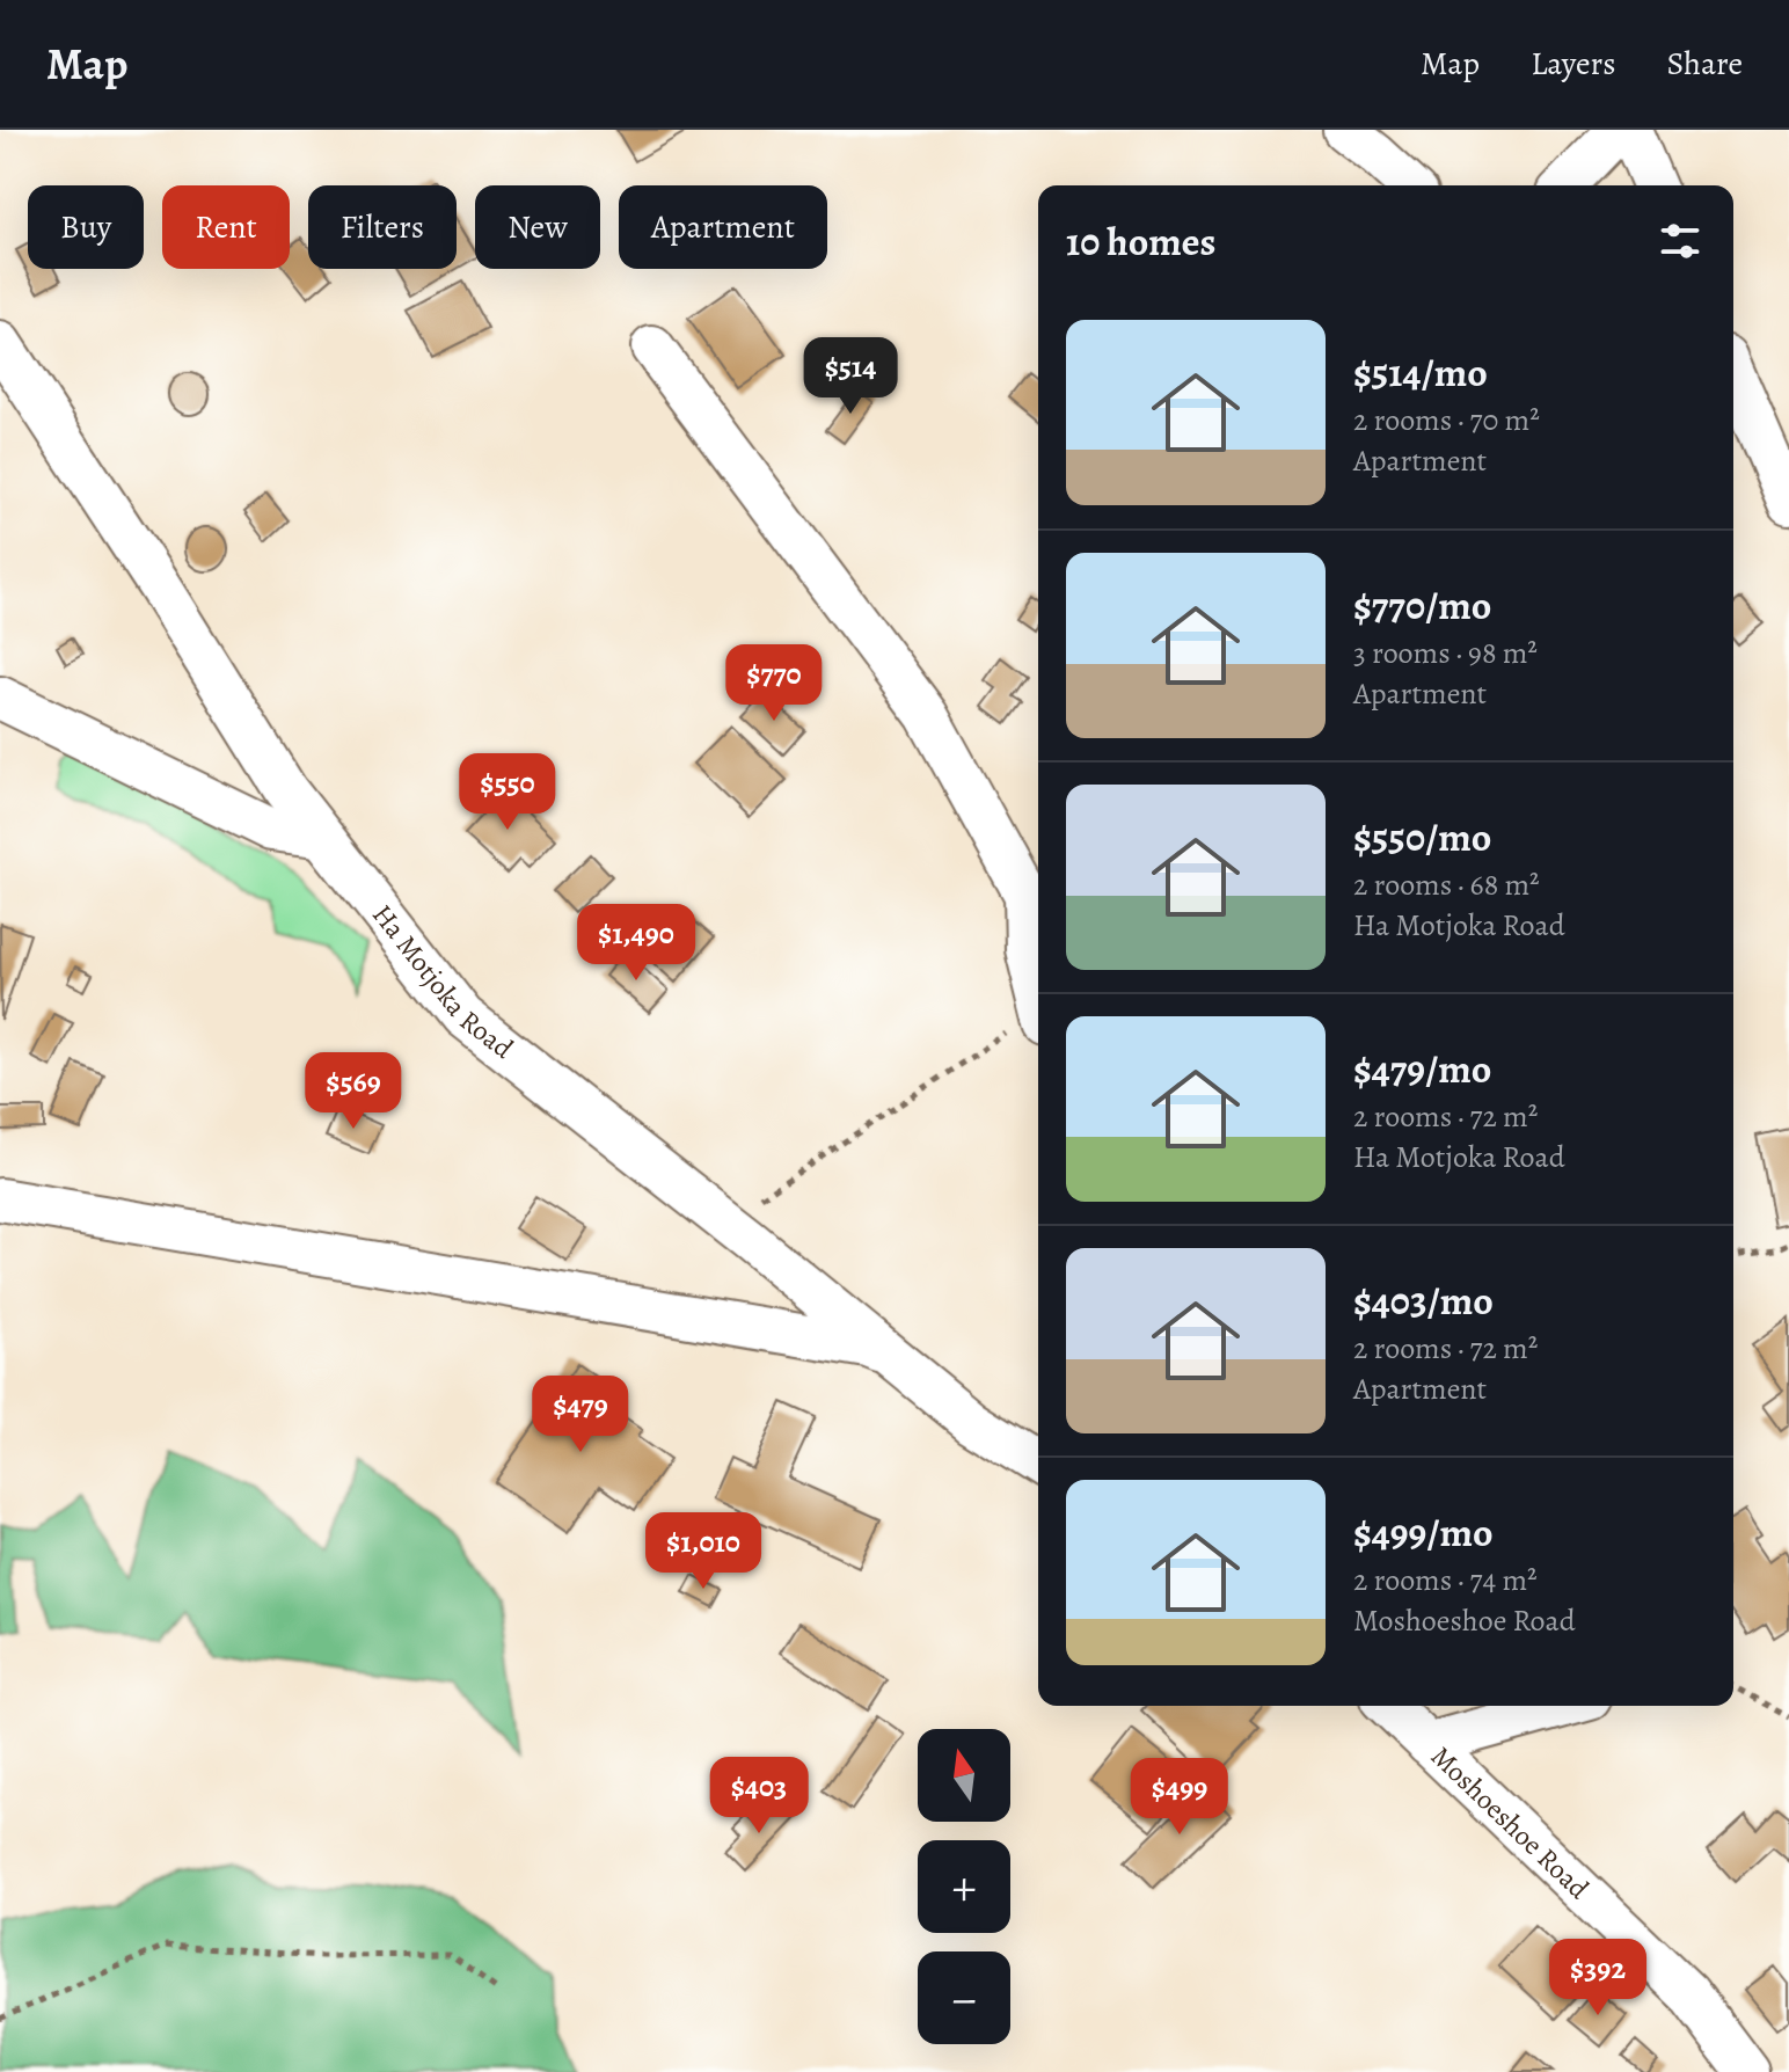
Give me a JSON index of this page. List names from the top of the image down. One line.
{"streets":{"street":["Ha Motjoka Road","Moshoeshoe Road"]},"north":"top","page":{"header":"Map","nav":["Map","Layers","Share"],"chip":["Buy","Rent","Filters","New","Apartment"],"heading":"10 homes","list":[{"name":"$514/mo","note":"2 rooms · 70 m² · Apartment"},{"name":"$770/mo","note":"3 rooms · 98 m² · Apartment"},{"name":"$550/mo","note":"2 rooms · 68 m² · Ha Motjoka Road"},{"name":"$479/mo","note":"2 rooms · 72 m² · Ha Motjoka Road"},{"name":"$403/mo","note":"2 rooms · 72 m² · Apartment"},{"name":"$499/mo","note":"2 rooms · 74 m² · Moshoeshoe Road"}],"price":["$514","$770","$550","$1,490","$569","$479","$1,010","$403","$499","$392"],"map_buttons":["+","−"]}}
